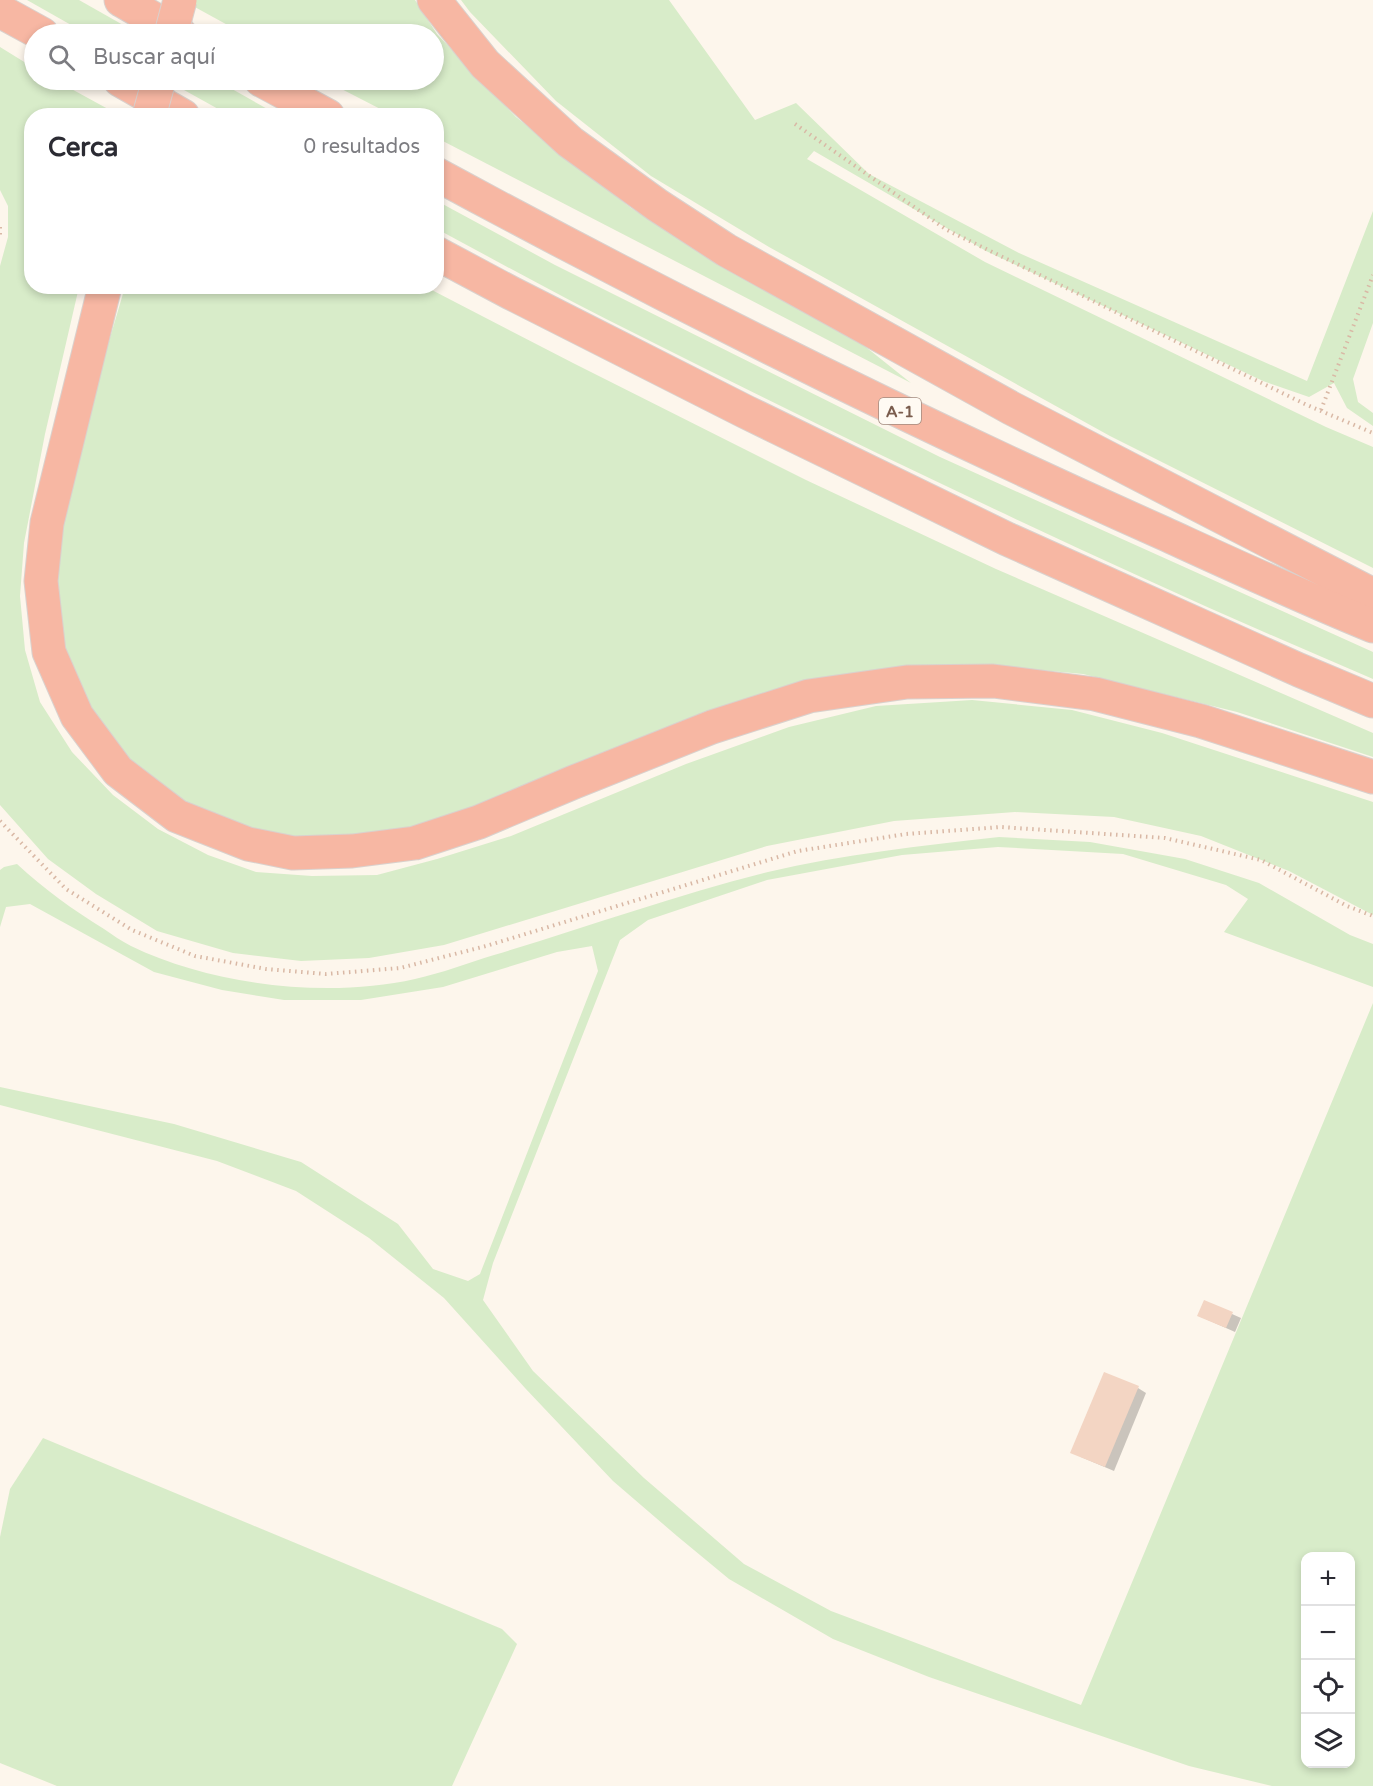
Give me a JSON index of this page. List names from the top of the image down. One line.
{"streets":{"highway":["A-1"]},"page":{"search":"Buscar aquí","heading":["Cerca","0 resultados"],"map_buttons":["+","−"]}}
